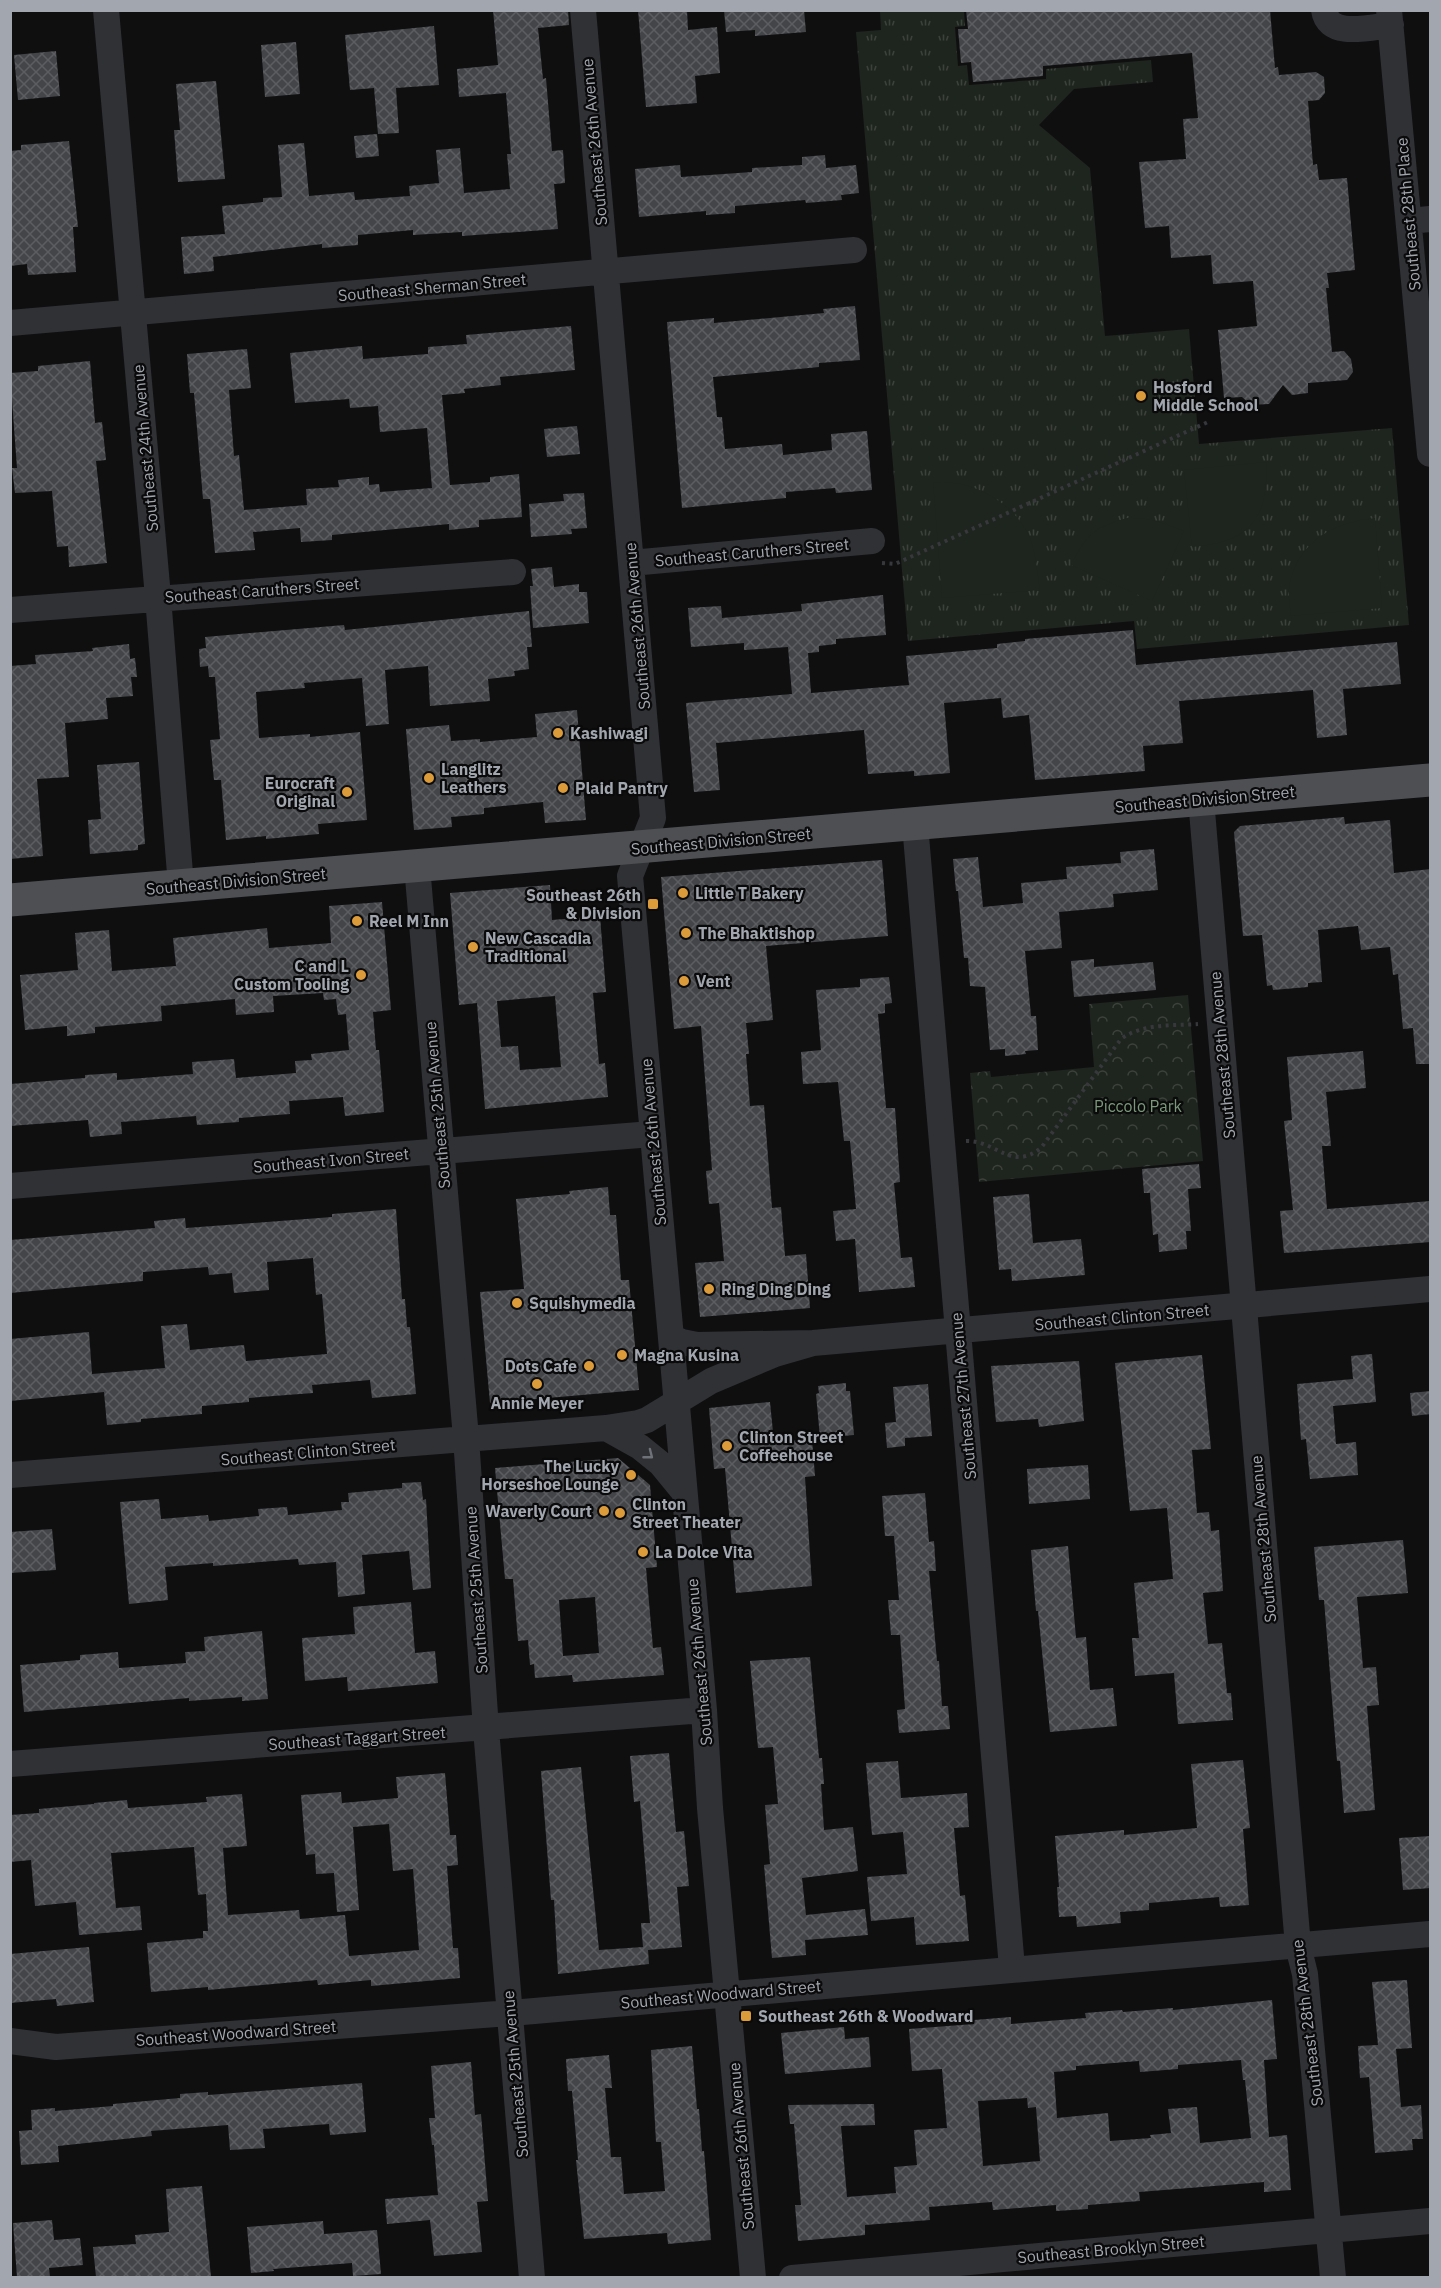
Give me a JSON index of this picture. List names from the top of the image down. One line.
{"streets":{"main road":["Southeast Division Street"],"street":["Southeast 26th Avenue","Southeast 28th Place","Southeast Sherman Street","Southeast 24th Avenue","Southeast Caruthers Street","Southeast 28th Avenue","Southeast 25th Avenue","Southeast Ivon Street","Southeast Clinton Street","Southeast 27th Avenue","Southeast Taggart Street","Southeast Woodward Street","Southeast Brooklyn Street"]},"crossings":[["Southeast 26th Avenue","Southeast Sherman Street"],["Southeast 26th Avenue","Southeast Caruthers Street"],["Southeast 26th Avenue","Southeast Division Street"],["Southeast 26th Avenue","Southeast Ivon Street"],["Southeast 26th Avenue","Southeast Clinton Street"],["Southeast 26th Avenue","Southeast Taggart Street"],["Southeast 26th Avenue","Southeast Woodward Street"],["Southeast Sherman Street","Southeast 24th Avenue"],["Southeast 24th Avenue","Southeast Caruthers Street"],["Southeast 24th Avenue","Southeast Division Street"],["Southeast Division Street","Southeast 28th Avenue"],["Southeast Division Street","Southeast 25th Avenue"],["Southeast Division Street","Southeast 27th Avenue"],["Southeast 28th Avenue","Southeast Clinton Street"],["Southeast 28th Avenue","Southeast Woodward Street"],["Southeast 28th Avenue","Southeast Brooklyn Street"],["Southeast 25th Avenue","Southeast Ivon Street"],["Southeast 25th Avenue","Southeast Clinton Street"],["Southeast 25th Avenue","Southeast Taggart Street"],["Southeast 25th Avenue","Southeast Woodward Street"],["Southeast Clinton Street","Southeast 27th Avenue"],["Southeast 27th Avenue","Southeast Woodward Street"]],"parks":["Piccolo Park"],"places":{"other":["Hosford Middle School","Kashiwagi","Langlitz Leathers","Plaid Pantry","Eurocraft Original","Little T Bakery","Reel M Inn","The Bhaktishop","New Cascadia Traditional","C and L Custom Tooling","Vent","Ring Ding Ding","Squishymedia","Magna Kusina","Dots Cafe","Annie Meyer","Clinton Street Coffeehouse","The Lucky Horseshoe Lounge","Waverly Court","Clinton Street Theater","La Dolce Vita"],"transit":["Southeast 26th & Division","Southeast 26th & Woodward"]}}
